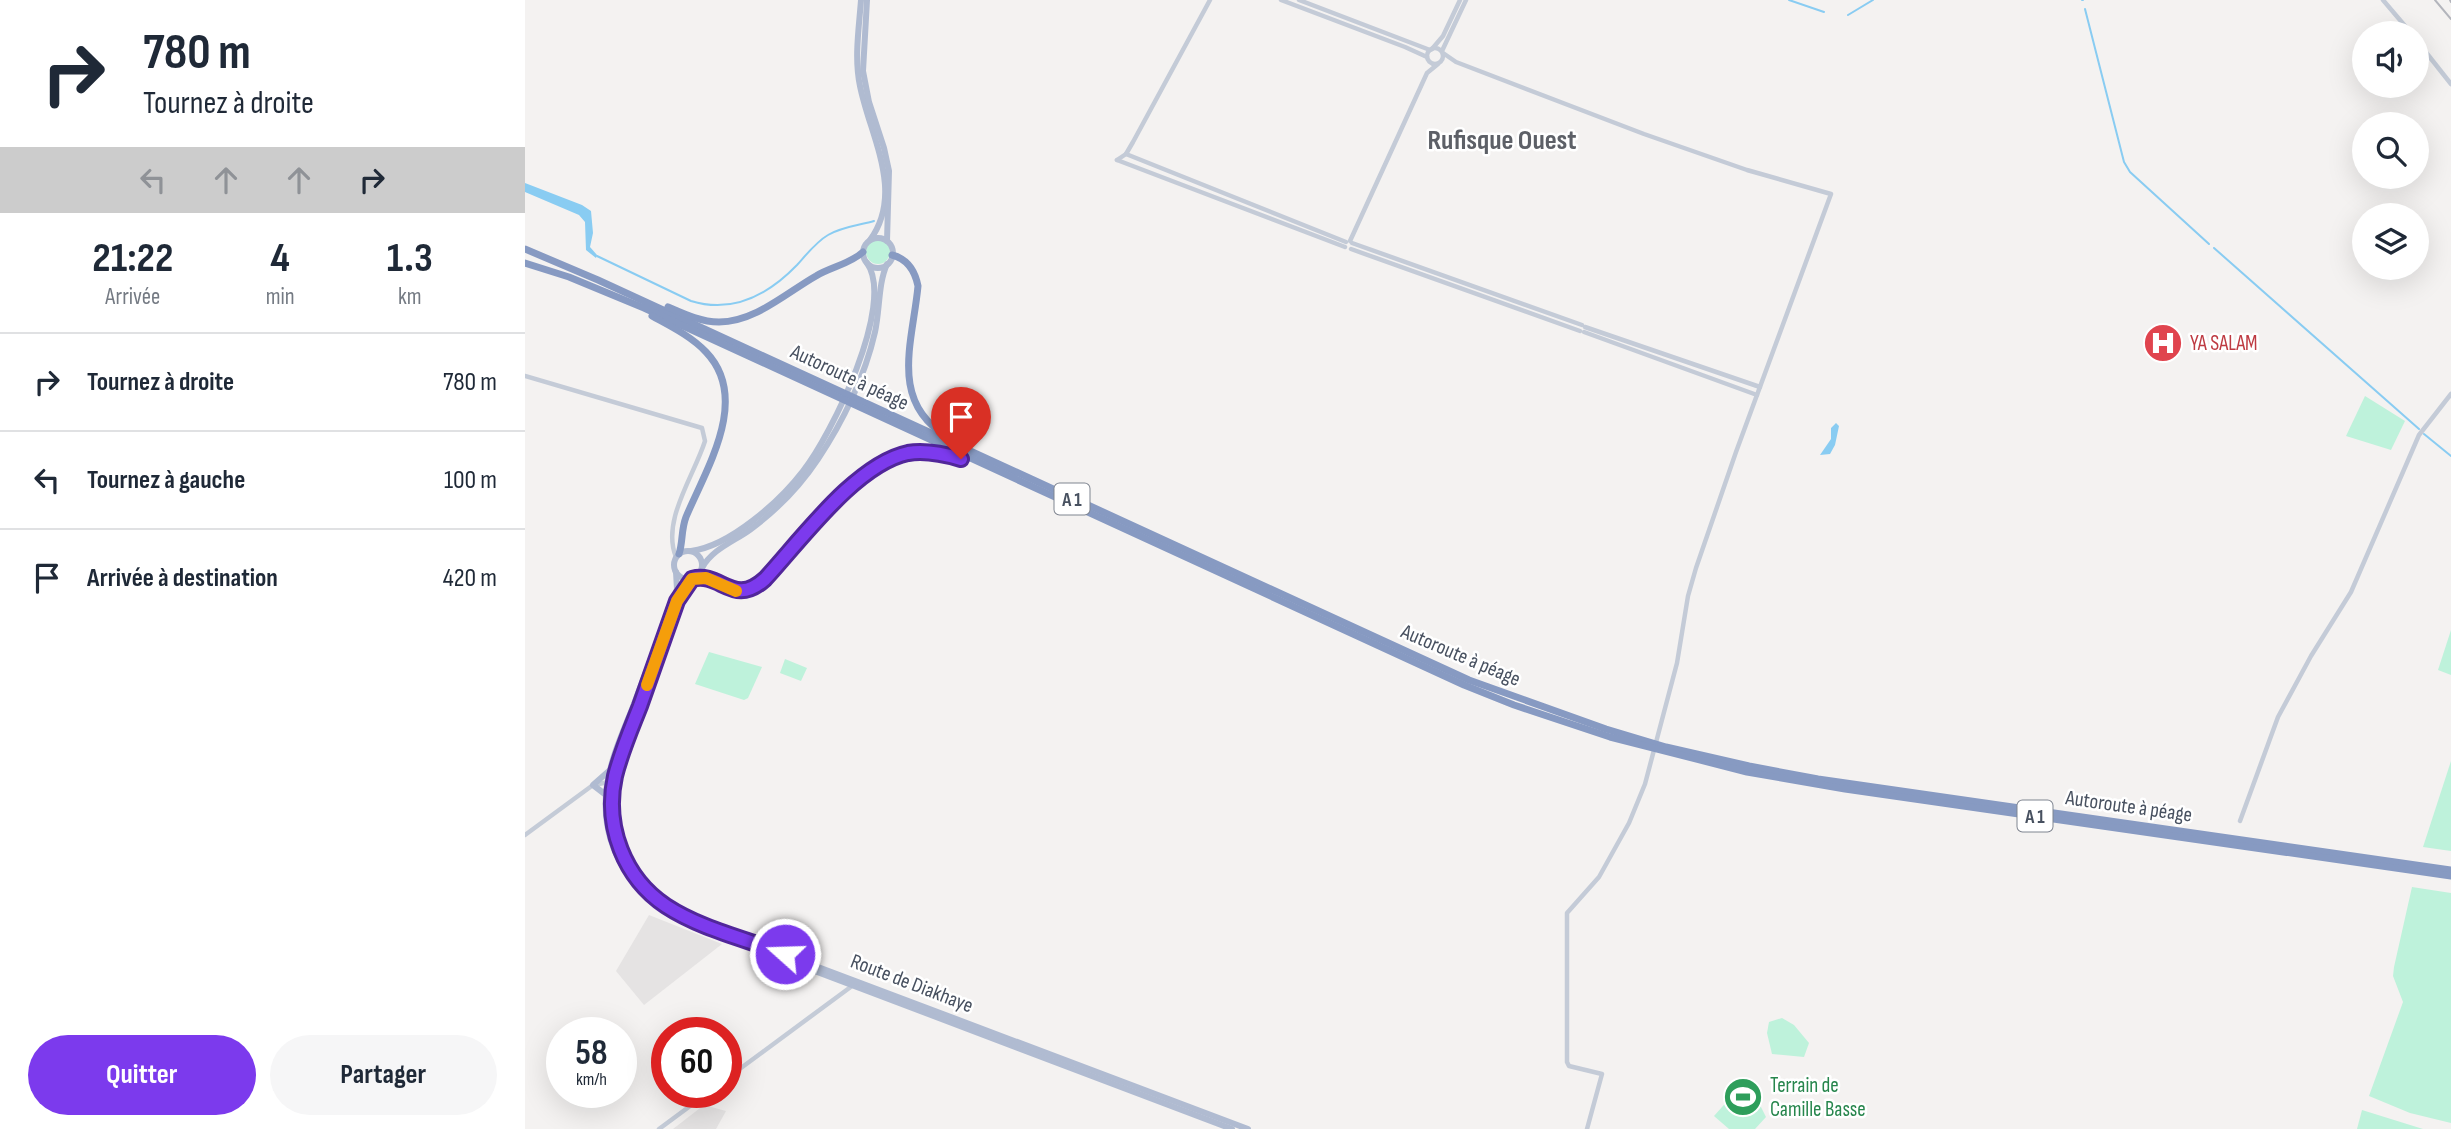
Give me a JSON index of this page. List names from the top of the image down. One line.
{"streets":{"highway":["Autoroute à péage","A 1"],"main road":["Route de Diakhaye"]},"districts":["Rufisque Ouest"],"places":{"hospital":["YA SALAM"],"sports":["Terrain de Camille Basse"]},"page":{"turn":["780 m","Tournez à droite"],"eta":["21:22","Arrivée","4","min","1.3","km"],"list":[{"name":"Tournez à droite","value":"780 m"},{"name":"Tournez à gauche","value":"100 m"},{"name":"Arrivée à destination","value":"420 m"}],"speed":"58 km/h","limit":"60","buttons":["Quitter","Partager"]}}
